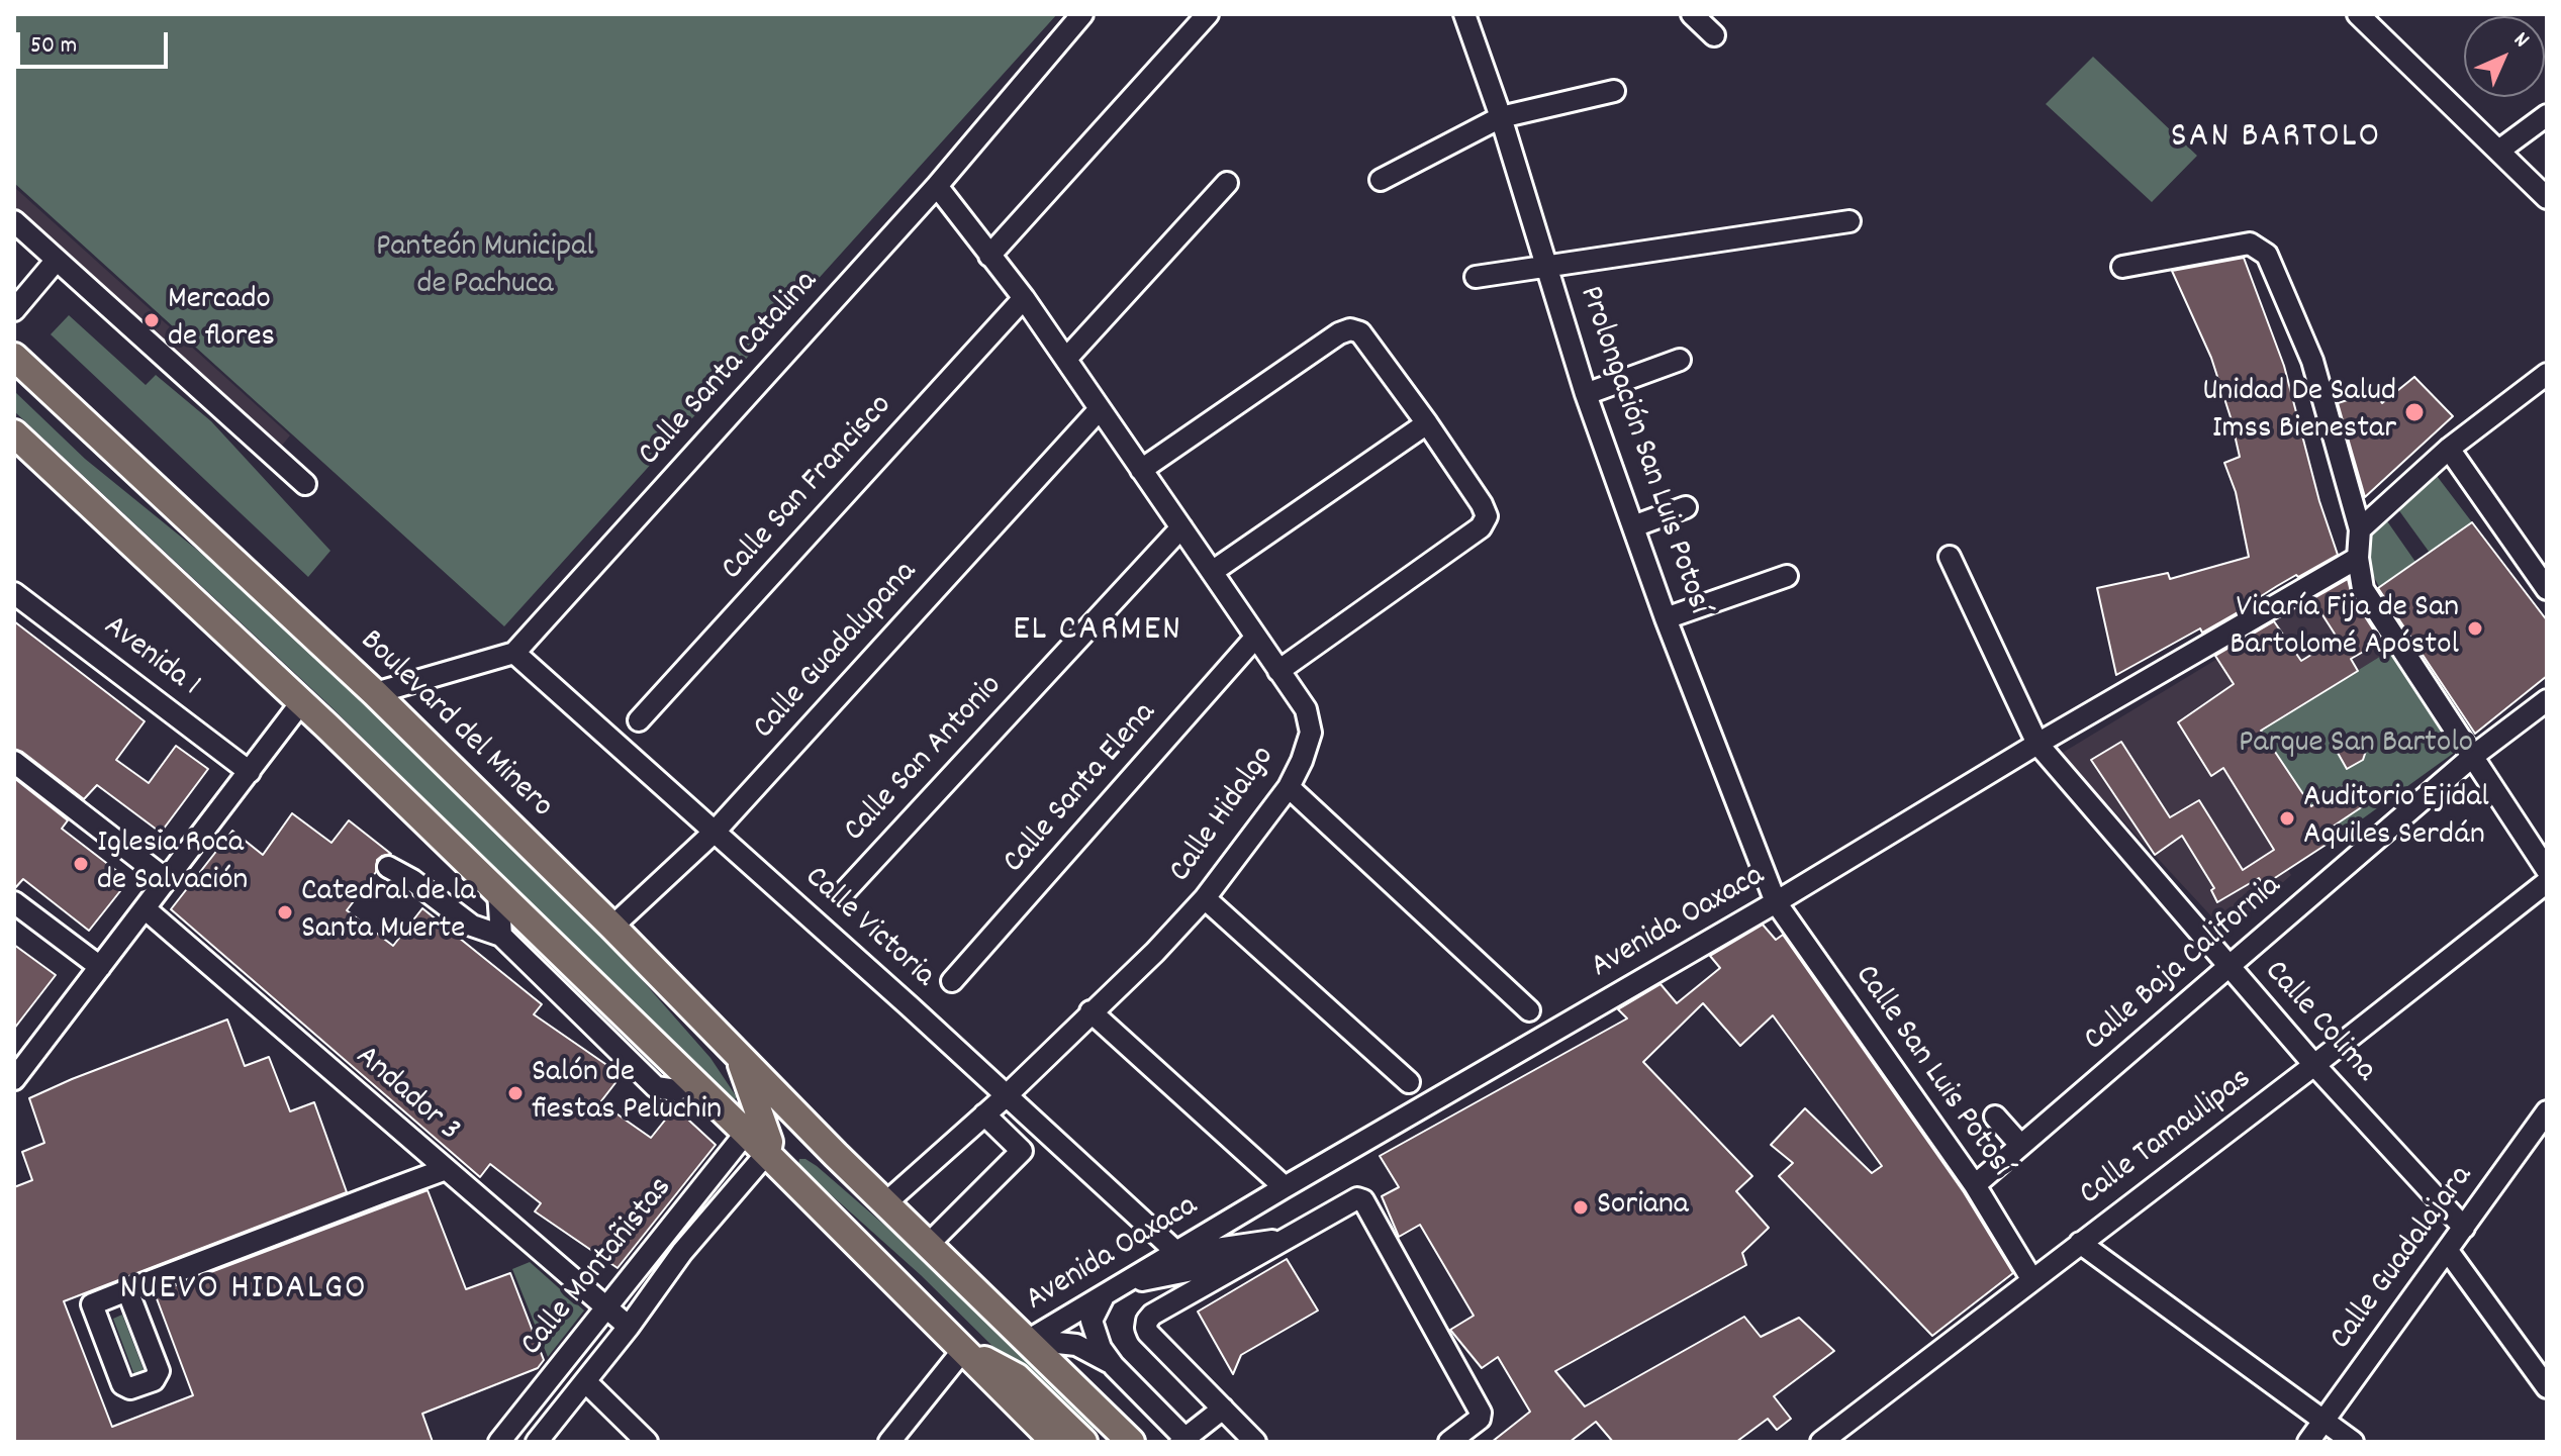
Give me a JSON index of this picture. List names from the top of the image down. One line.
{"streets":{"main road":["Boulevard del Minero"],"street":["Calle Santa Catalina","Prolongación San Luis Potosí","Calle San Francisco","Calle Guadalupana","Avenida 1","Calle San Antonio","Calle Santa Elena","Calle Hidalgo","Avenida Oaxaca","Calle Victoria","Calle Baja California","Calle Colima","Calle San Luis Potosí","Andador 3","Calle Tamaulipas","Calle Guadalajara","Calle Montañistas"]},"crossings":[["Calle Santa Catalina","Calle Hidalgo"],["Calle Santa Catalina","Calle Victoria"],["Prolongación San Luis Potosí","Avenida Oaxaca"],["Prolongación San Luis Potosí","Calle San Luis Potosí"],["Calle San Francisco","Calle Hidalgo"],["Calle Guadalupana","Boulevard del Minero"],["Calle Guadalupana","Calle Hidalgo"],["Calle Guadalupana","Calle Victoria"],["Boulevard del Minero","Calle Hidalgo"],["Boulevard del Minero","Avenida Oaxaca"],["Calle San Antonio","Calle Hidalgo"],["Calle Santa Elena","Calle Hidalgo"],["Calle Hidalgo","Calle Victoria"],["Avenida Oaxaca","Calle Victoria"],["Avenida Oaxaca","Calle Colima"],["Avenida Oaxaca","Calle San Luis Potosí"],["Calle Baja California","Calle Colima"],["Calle Baja California","Calle San Luis Potosí"],["Calle Colima","Calle Tamaulipas"],["Calle Colima","Calle Guadalajara"],["Calle San Luis Potosí","Calle Tamaulipas"],["Andador 3","Calle Montañistas"]],"districts":["SAN BARTOLO","EL CARMEN","NUEVO HIDALGO"],"parks":["Panteón Municipal de Pachuca","Parque San Bartolo"],"places":["Mercado de flores","Unidad De Salud Imss Bienestar","Vicaría Fija de San Bartolomé Apóstol","Auditorio Ejidal Aquiles Serdán","Iglesia Roca de Salvación","Catedral de la Santa Muerte","Salón de fiestas Peluchin","Soriana"],"scale_bar":"50 m","north":"top right"}
